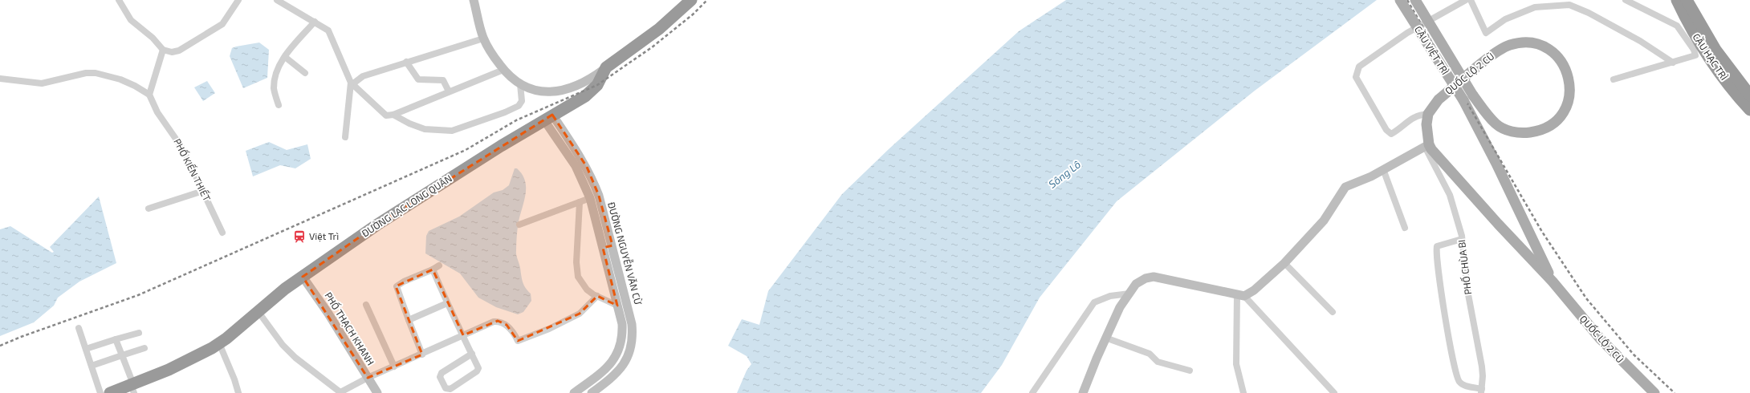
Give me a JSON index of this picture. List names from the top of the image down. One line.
{"streets":{"highway":["CẦU HẠC TRÌ","ĐƯỜNG LẠC LONG QUÂN"],"main road":["CẦU VIỆT TRÌ","QUỐC LỘ 2 CŨ"],"street":["PHỐ KIẾN THIẾT","ĐƯỜNG NGUYỄN VĂN CỪ","PHỐ CHÙA BI","PHỐ THẠCH KHANH"]},"crossings":[["CẦU VIỆT TRÌ","QUỐC LỘ 2 CŨ"],["QUỐC LỘ 2 CŨ","PHỐ CHÙA BI"],["ĐƯỜNG LẠC LONG QUÂN","ĐƯỜNG NGUYỄN VĂN CỪ"],["ĐƯỜNG LẠC LONG QUÂN","PHỐ THẠCH KHANH"]],"water":["Sông Lô"],"places":{"station":["Việt Trì"]}}
